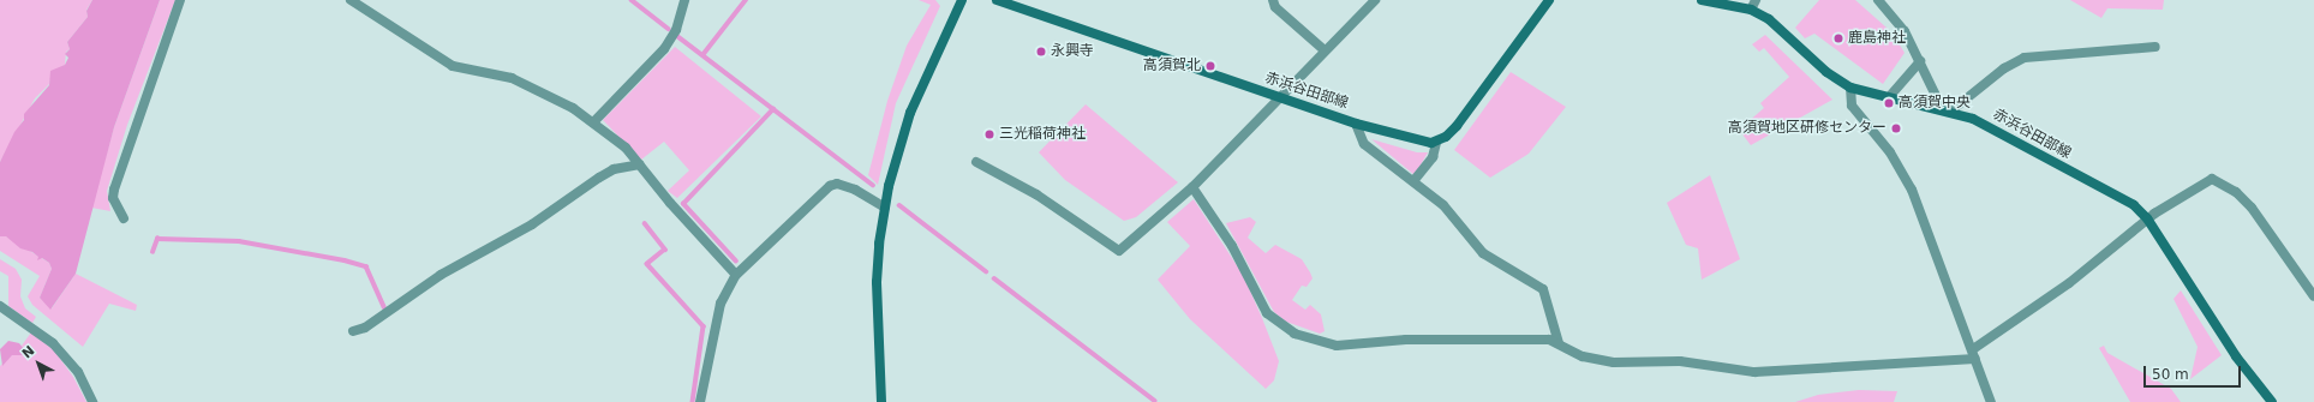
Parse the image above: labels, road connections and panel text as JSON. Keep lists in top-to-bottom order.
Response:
{
  "streets": {
    "main road": ["赤浜谷田部線"]
  },
  "places": [
    "鹿島神社",
    "永興寺",
    "高須賀北",
    "高須賀中央",
    "高須賀地区研修センター",
    "三光稲荷神社"
  ],
  "scale_bar": "50 m",
  "north": "top left"
}
